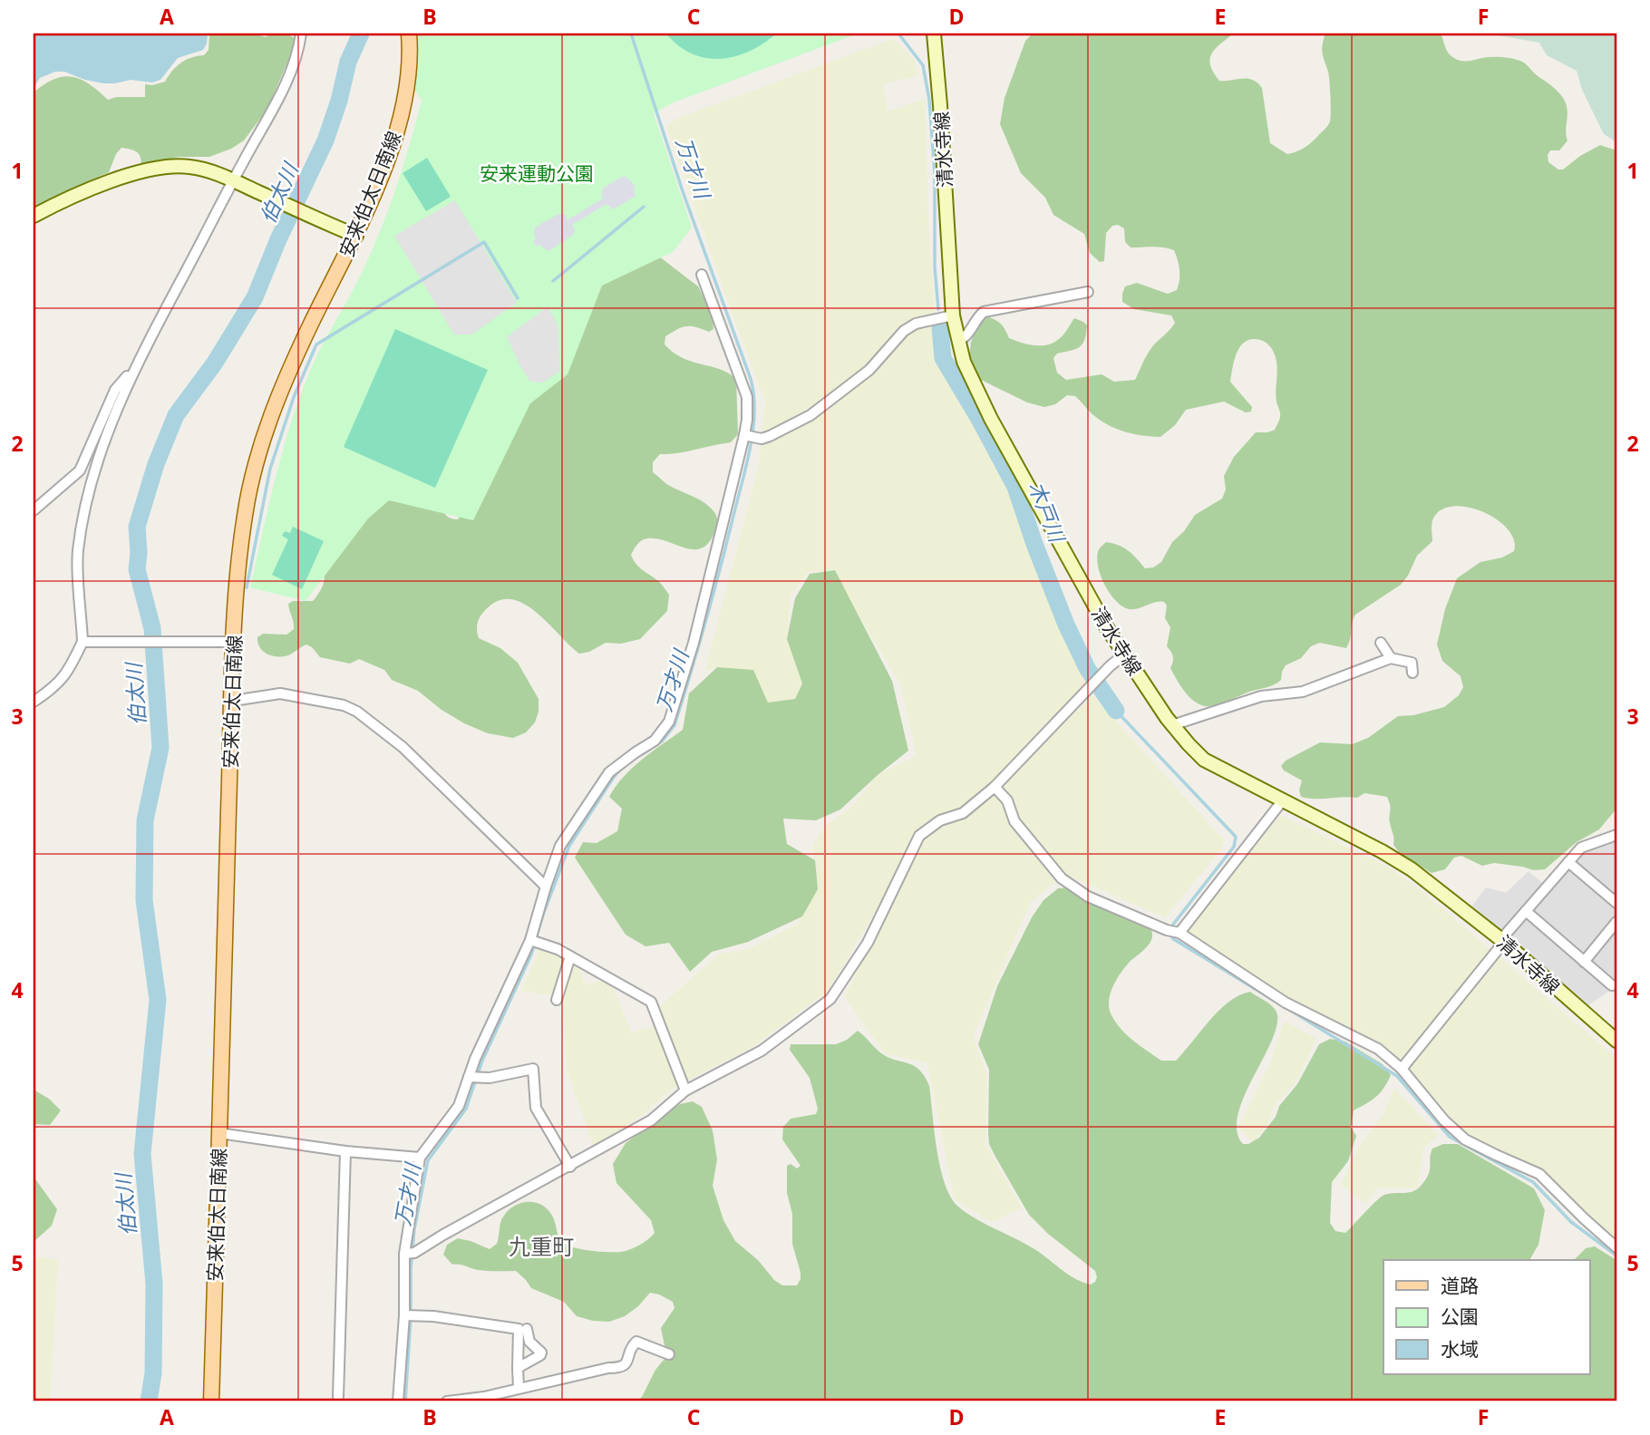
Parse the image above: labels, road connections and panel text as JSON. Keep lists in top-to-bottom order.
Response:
{
  "streets": {
    "main road": ["清水寺線", "安来伯太日南線"]
  },
  "districts": ["九重町"],
  "water": ["万才川", "伯太川", "木戸川"],
  "parks": ["安来運動公園"],
  "legend": ["道路", "公園", "水域"],
  "grid": {
    "columns": [
      "A",
      "B",
      "C",
      "D",
      "E",
      "F"
    ],
    "rows": [
      "1",
      "2",
      "3",
      "4",
      "5"
    ]
  }
}
